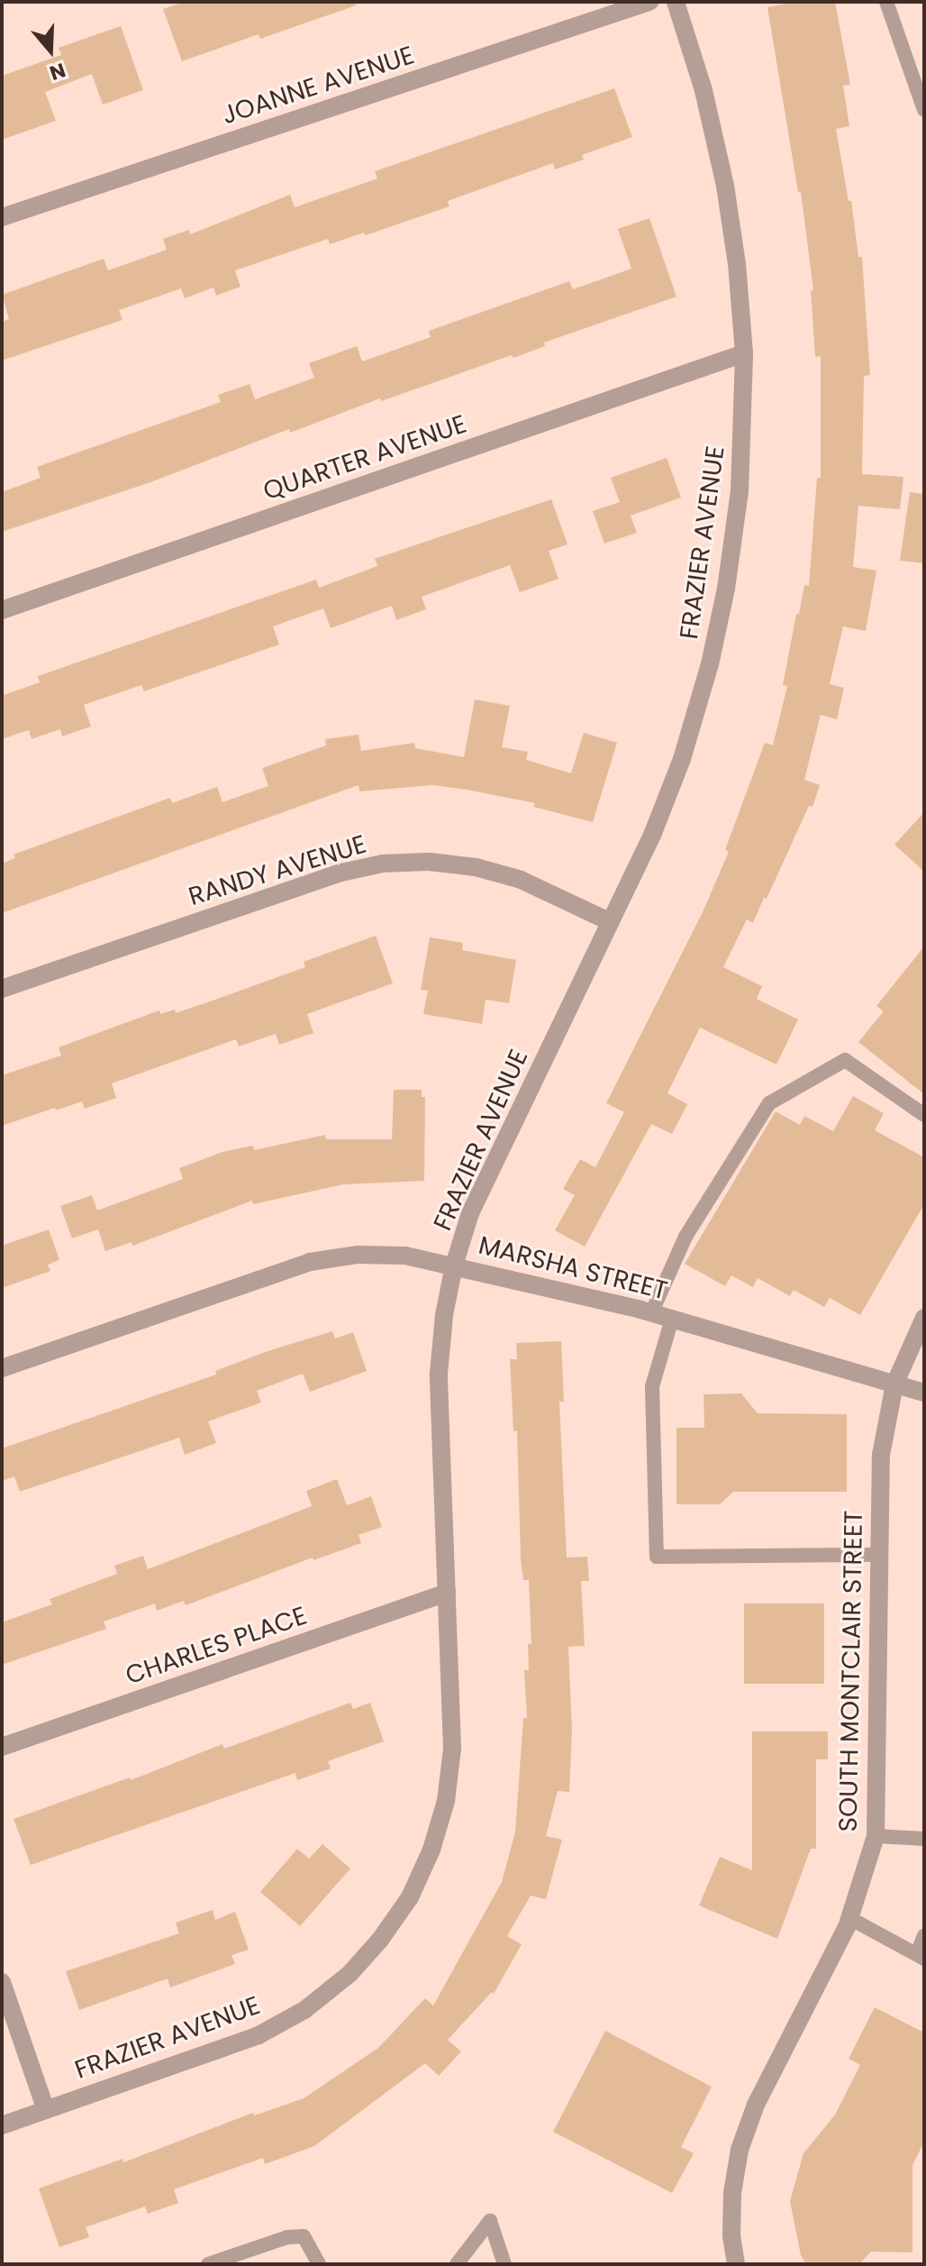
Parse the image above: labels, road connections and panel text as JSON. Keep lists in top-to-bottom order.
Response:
{
  "streets": {
    "street": [
      "JOANNE AVENUE",
      "QUARTER AVENUE",
      "FRAZIER AVENUE",
      "RANDY AVENUE",
      "MARSHA STREET",
      "CHARLES PLACE",
      "SOUTH MONTCLAIR STREET"
    ]
  },
  "crossings": [
    ["QUARTER AVENUE", "FRAZIER AVENUE"],
    ["FRAZIER AVENUE", "RANDY AVENUE"],
    ["FRAZIER AVENUE", "MARSHA STREET"],
    ["FRAZIER AVENUE", "CHARLES PLACE"],
    ["MARSHA STREET", "SOUTH MONTCLAIR STREET"]
  ],
  "north": "bottom"
}
